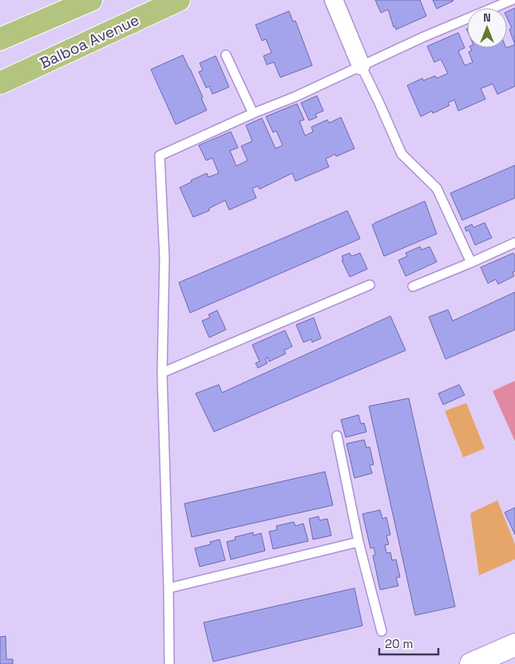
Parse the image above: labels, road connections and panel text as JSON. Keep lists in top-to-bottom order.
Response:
{
  "streets": {
    "main road": ["Balboa Avenue"]
  },
  "scale_bar": "20 m",
  "north": "top"
}
